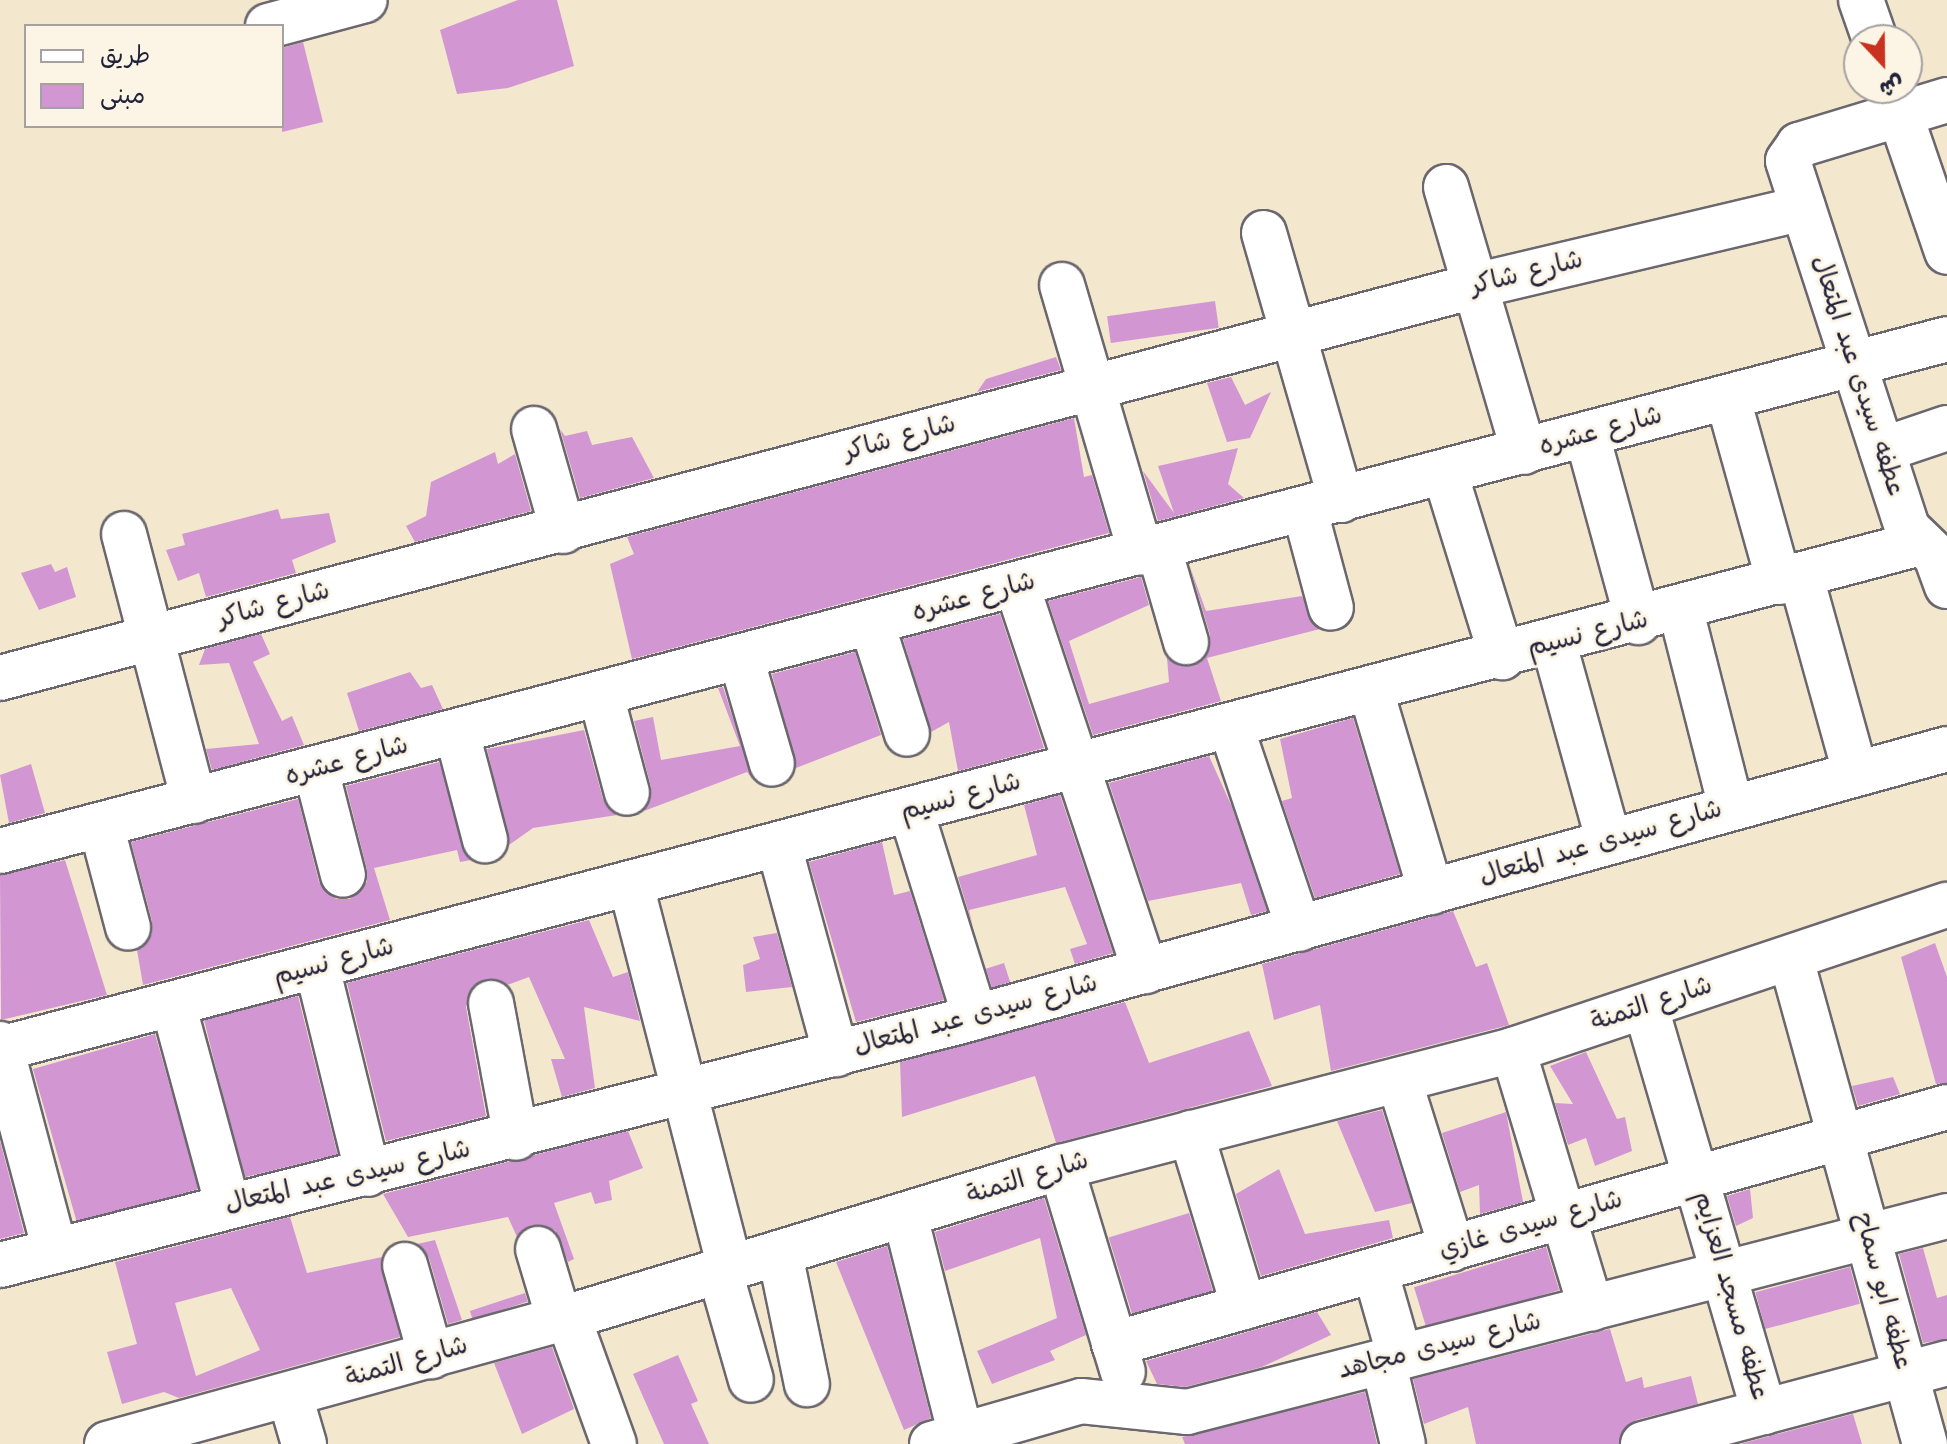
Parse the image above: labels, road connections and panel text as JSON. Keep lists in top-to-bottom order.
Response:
{
  "streets": {
    "street": [
      "شارع شاكر",
      "عطفه سيدى عبد المتعال",
      "شارع عشره",
      "شارع نسيم",
      "شارع سيدى عبد المتعال",
      "شارع التمنة",
      "شارع سيدى غازي",
      "عطفه ابو سماح",
      "عطفه مسجد العزايم",
      "شارع سيدى مجاهد"
    ]
  },
  "crossings": [
    ["شارع شاكر", "عطفه سيدى عبد المتعال"],
    ["عطفه سيدى عبد المتعال", "شارع عشره"],
    ["عطفه سيدى عبد المتعال", "شارع نسيم"],
    ["شارع التمنة", "عطفه ابو سماح"],
    ["شارع التمنة", "عطفه مسجد العزايم"],
    ["شارع سيدى غازي", "عطفه ابو سماح"],
    ["شارع سيدى غازي", "عطفه مسجد العزايم"],
    ["عطفه ابو سماح", "شارع سيدى مجاهد"],
    ["عطفه مسجد العزايم", "شارع سيدى مجاهد"]
  ],
  "legend": ["طريق", "مبنى"],
  "north": "bottom"
}
